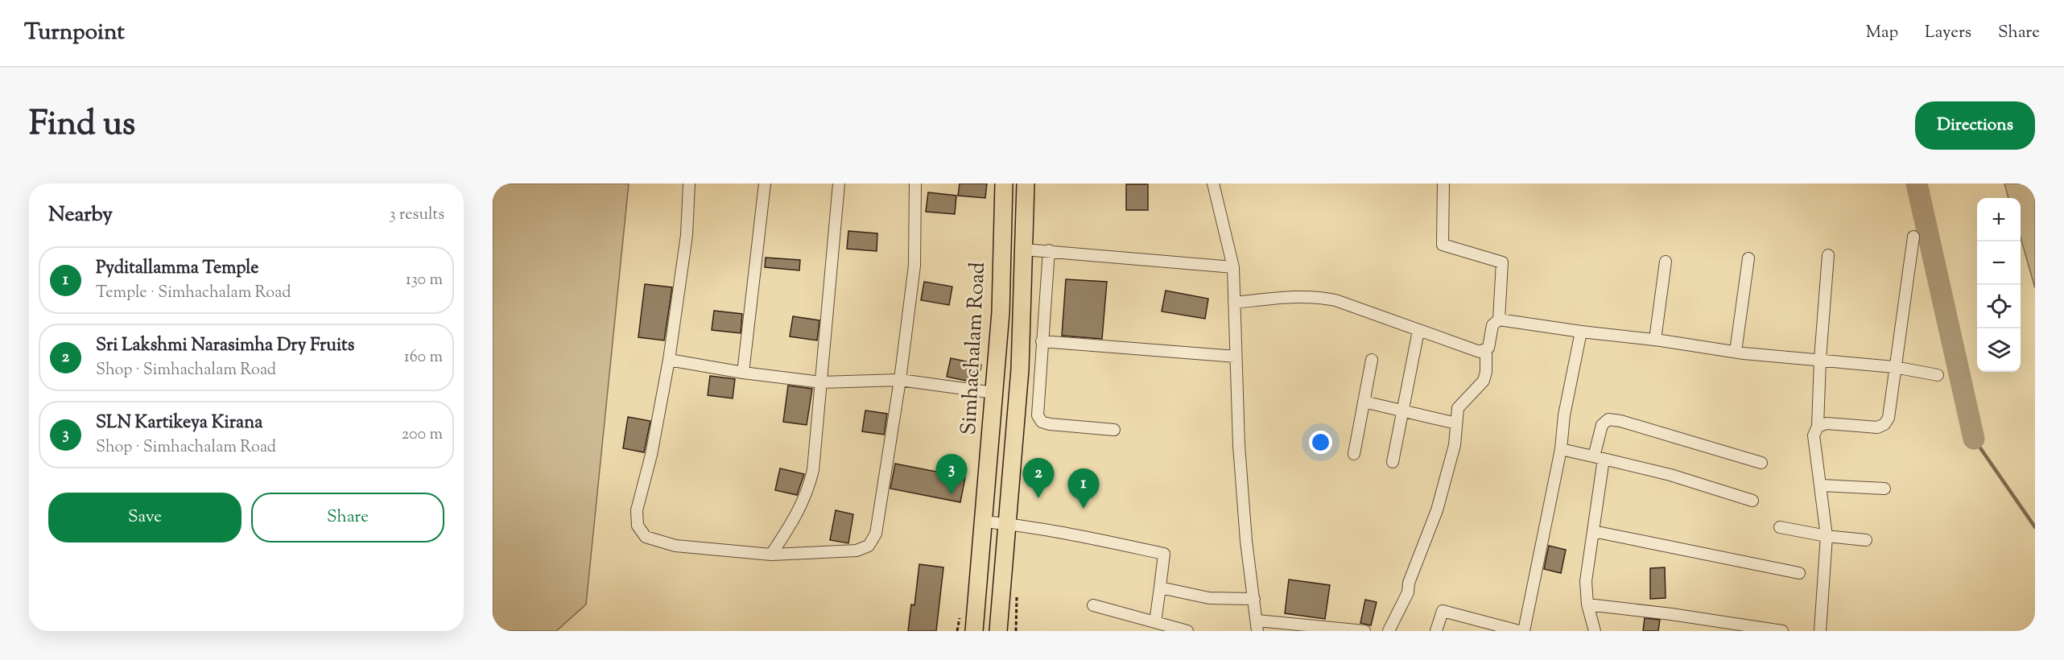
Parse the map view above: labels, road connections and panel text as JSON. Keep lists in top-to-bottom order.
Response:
{
  "streets": {
    "main road": ["Simhachalam Road"]
  },
  "page": {
    "header": "Turnpoint",
    "nav": ["Map", "Layers", "Share"],
    "title": "Find us",
    "buttons": [
      "Directions",
      ["Save", "Share"]
    ],
    "heading": ["Nearby", "3 results"],
    "map_buttons": ["+", "−"],
    "list": [
      {
        "mark": "1",
        "name": "Pyditallamma Temple",
        "note": "Temple · Simhachalam Road",
        "value": "130 m"
      },
      {
        "mark": "2",
        "name": "Sri Lakshmi Narasimha Dry Fruits",
        "note": "Shop · Simhachalam Road",
        "value": "160 m"
      },
      {
        "mark": "3",
        "name": "SLN Kartikeya Kirana",
        "note": "Shop · Simhachalam Road",
        "value": "200 m"
      }
    ],
    "pins": ["3", "2", "1"]
  }
}
